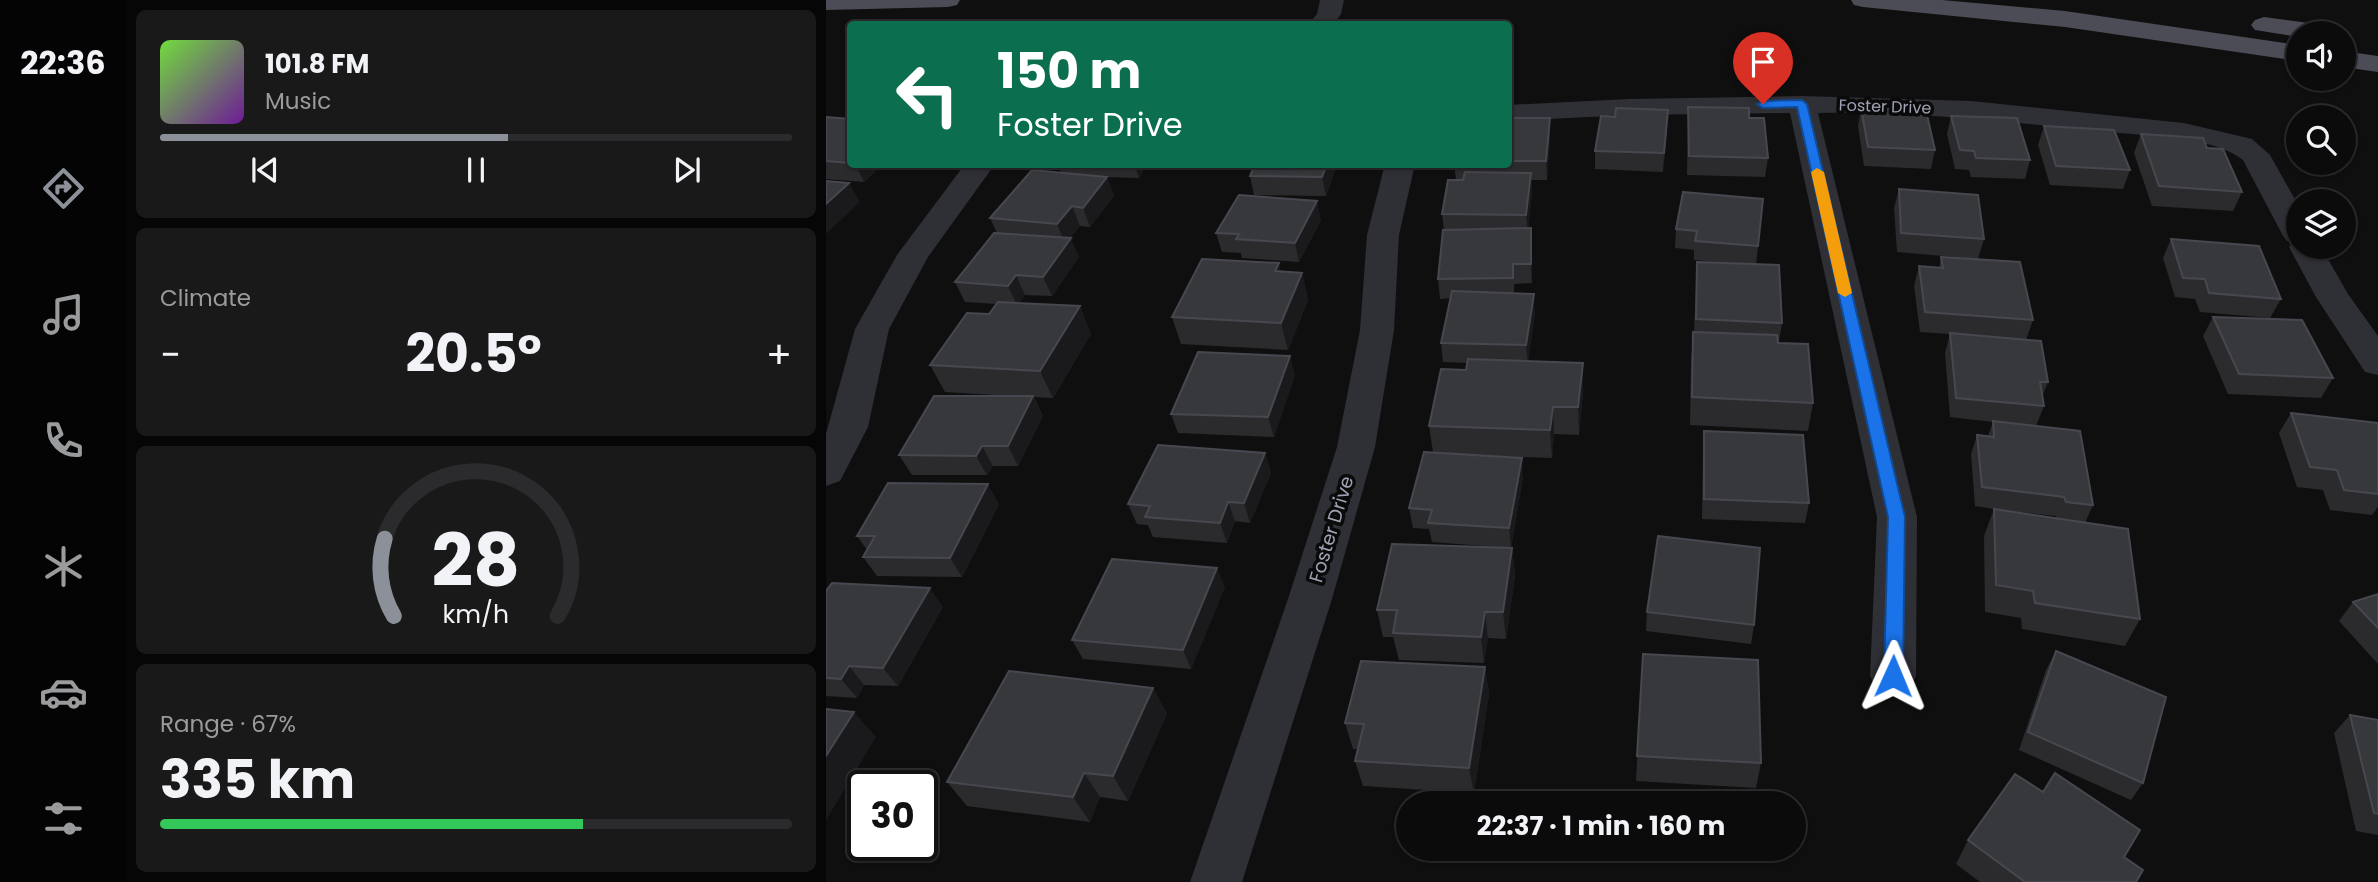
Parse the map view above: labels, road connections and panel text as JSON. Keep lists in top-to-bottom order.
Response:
{
  "streets": {
    "street": ["Foster Drive"]
  },
  "page": {
    "tabs": "22:36",
    "turn": ["150 m", "Foster Drive"],
    "song": ["101.8 FM", "Music"],
    "tile": [
      "Climate",
      ["Range · 67%", "335 km"]
    ],
    "heat": ["−", "20.5°", "+"],
    "limit": "30",
    "trip": "22:37 · 1 min · 160 m",
    "gauge": ["28", "km/h"]
  }
}
